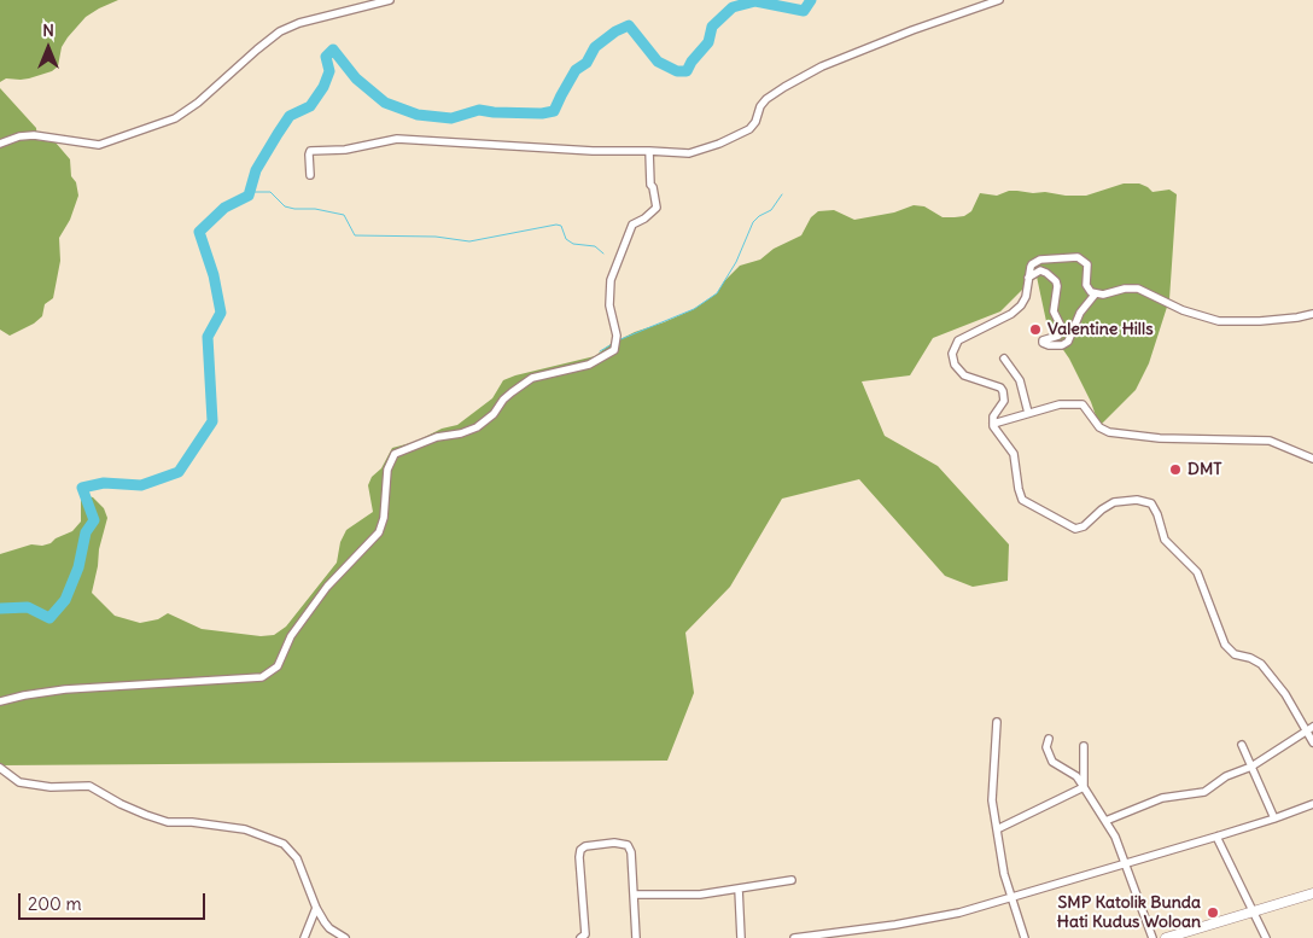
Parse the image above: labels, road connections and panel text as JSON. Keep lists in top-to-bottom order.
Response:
{
  "places": ["Valentine Hills", "DMT", "SMP Katolik Bunda Hati Kudus Woloan"],
  "scale_bar": "200 m",
  "north": "top"
}
